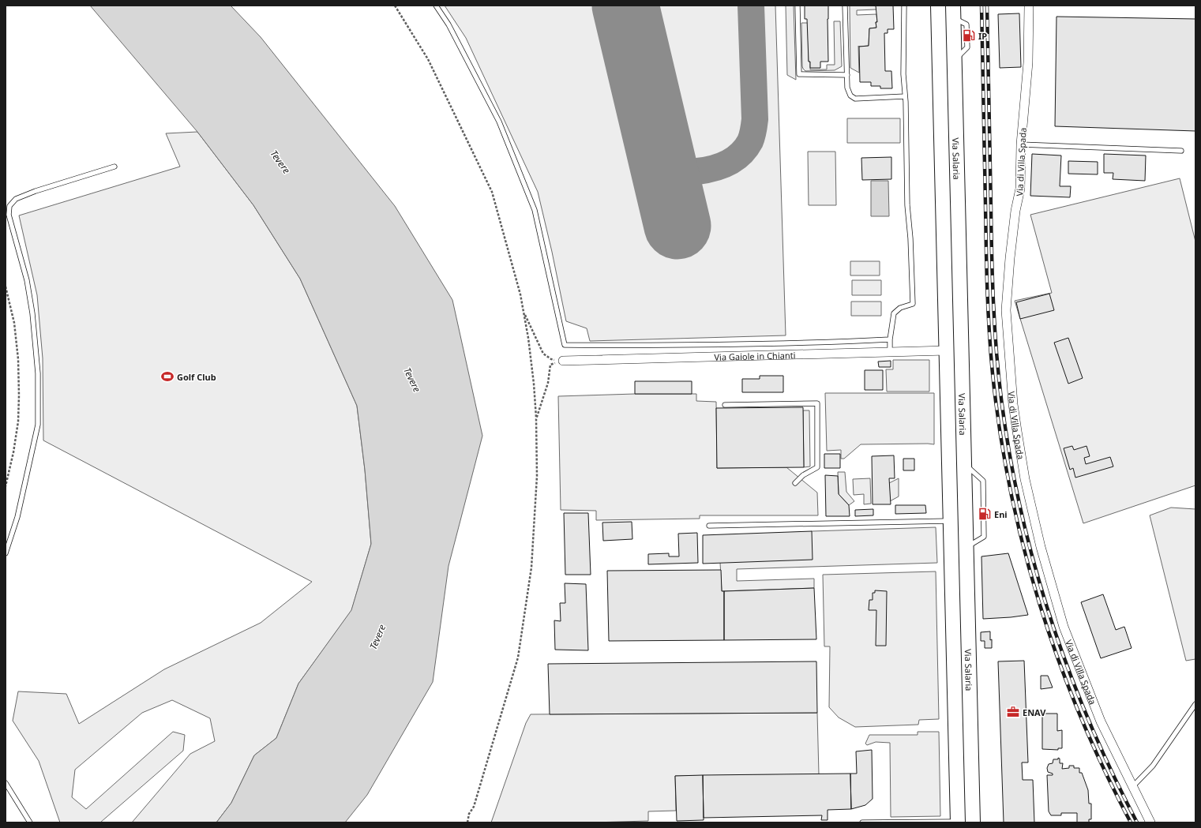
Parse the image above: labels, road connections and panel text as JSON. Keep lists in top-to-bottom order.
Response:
{
  "streets": {
    "main road": ["Via Salaria"],
    "street": ["Via di Villa Spada", "Via Gaiole in Chianti"]
  },
  "crossings": [
    ["Via Salaria", "Via Gaiole in Chianti"]
  ],
  "water": ["Tevere"],
  "places": {
    "fuel station": ["IP", "Eni"],
    "sports": ["Golf Club"],
    "office": ["ENAV"]
  }
}
